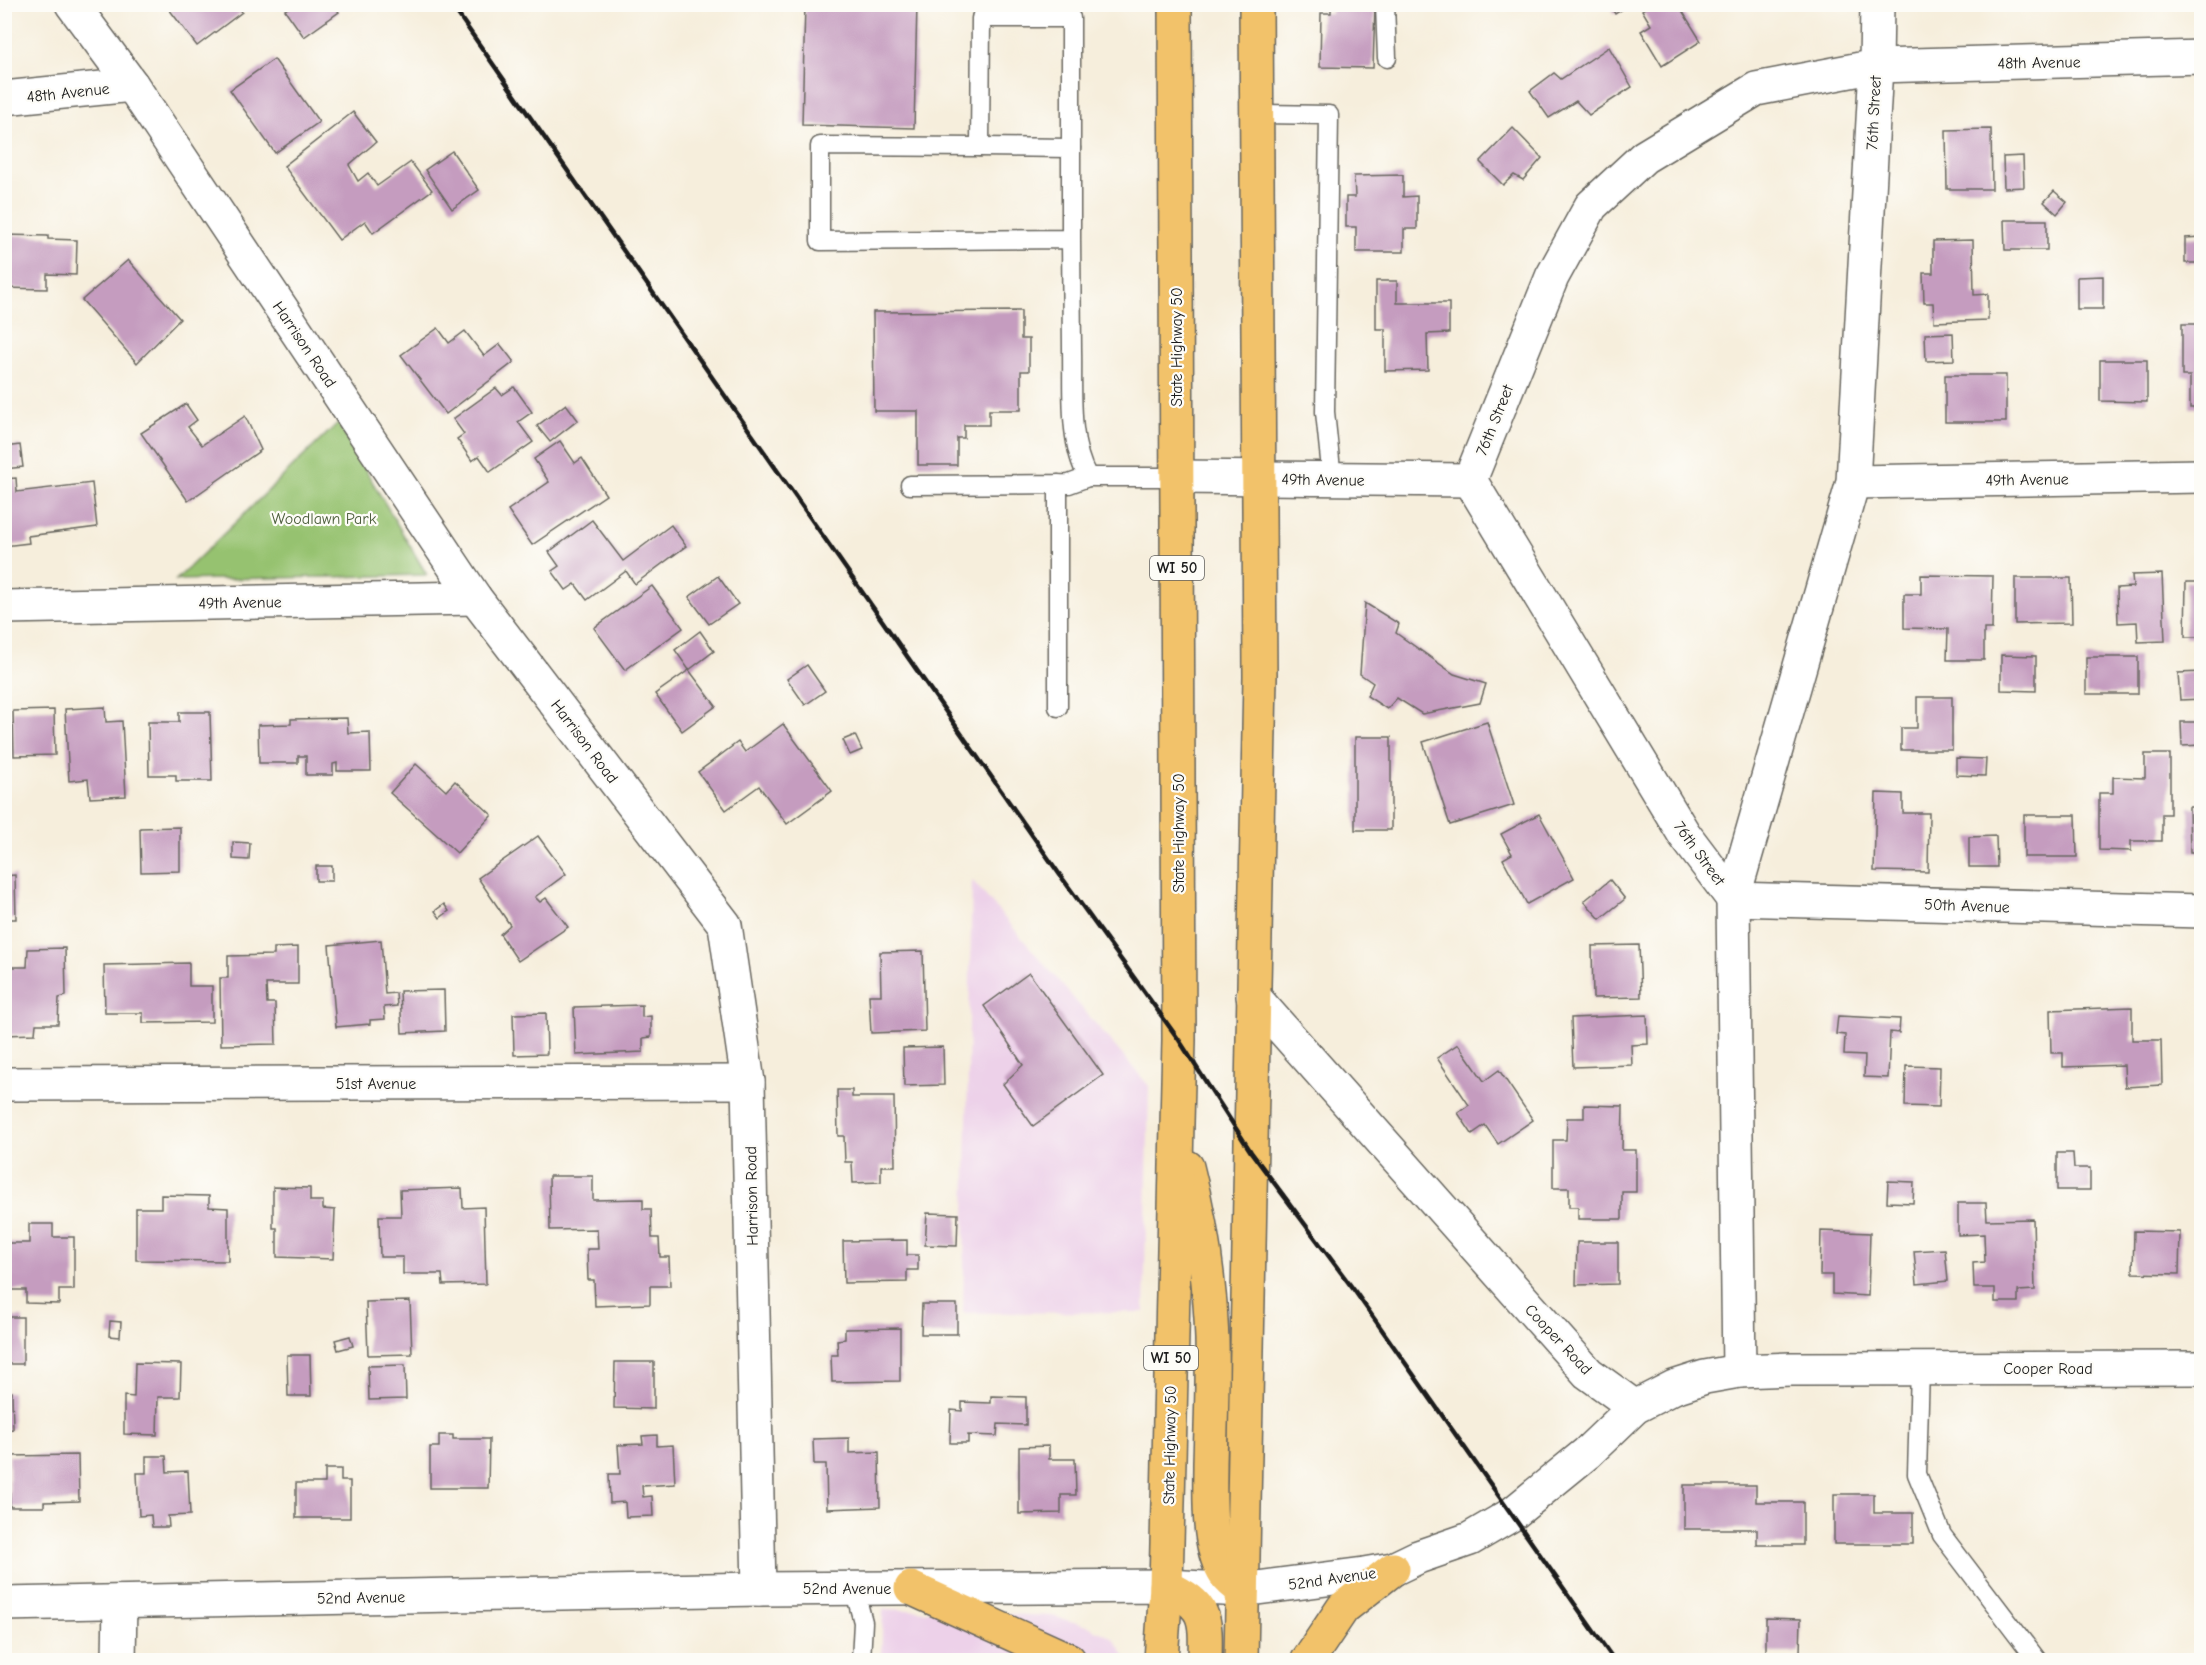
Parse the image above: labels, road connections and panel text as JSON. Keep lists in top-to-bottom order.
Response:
{
  "streets": {
    "main road": ["State Highway 50", "WI 50"],
    "street": [
      "48th Avenue",
      "76th Street",
      "Harrison Road",
      "49th Avenue",
      "50th Avenue",
      "51st Avenue",
      "Cooper Road",
      "52nd Avenue"
    ]
  },
  "crossings": [
    ["48th Avenue", "76th Street"],
    ["48th Avenue", "Harrison Road"],
    ["76th Street", "49th Avenue"],
    ["76th Street", "50th Avenue"],
    ["76th Street", "Cooper Road"],
    ["Harrison Road", "49th Avenue"],
    ["Harrison Road", "51st Avenue"],
    ["Harrison Road", "52nd Avenue"],
    ["State Highway 50", "49th Avenue"],
    ["State Highway 50", "52nd Avenue"],
    ["Cooper Road", "52nd Avenue"]
  ],
  "parks": ["Woodlawn Park"]
}
